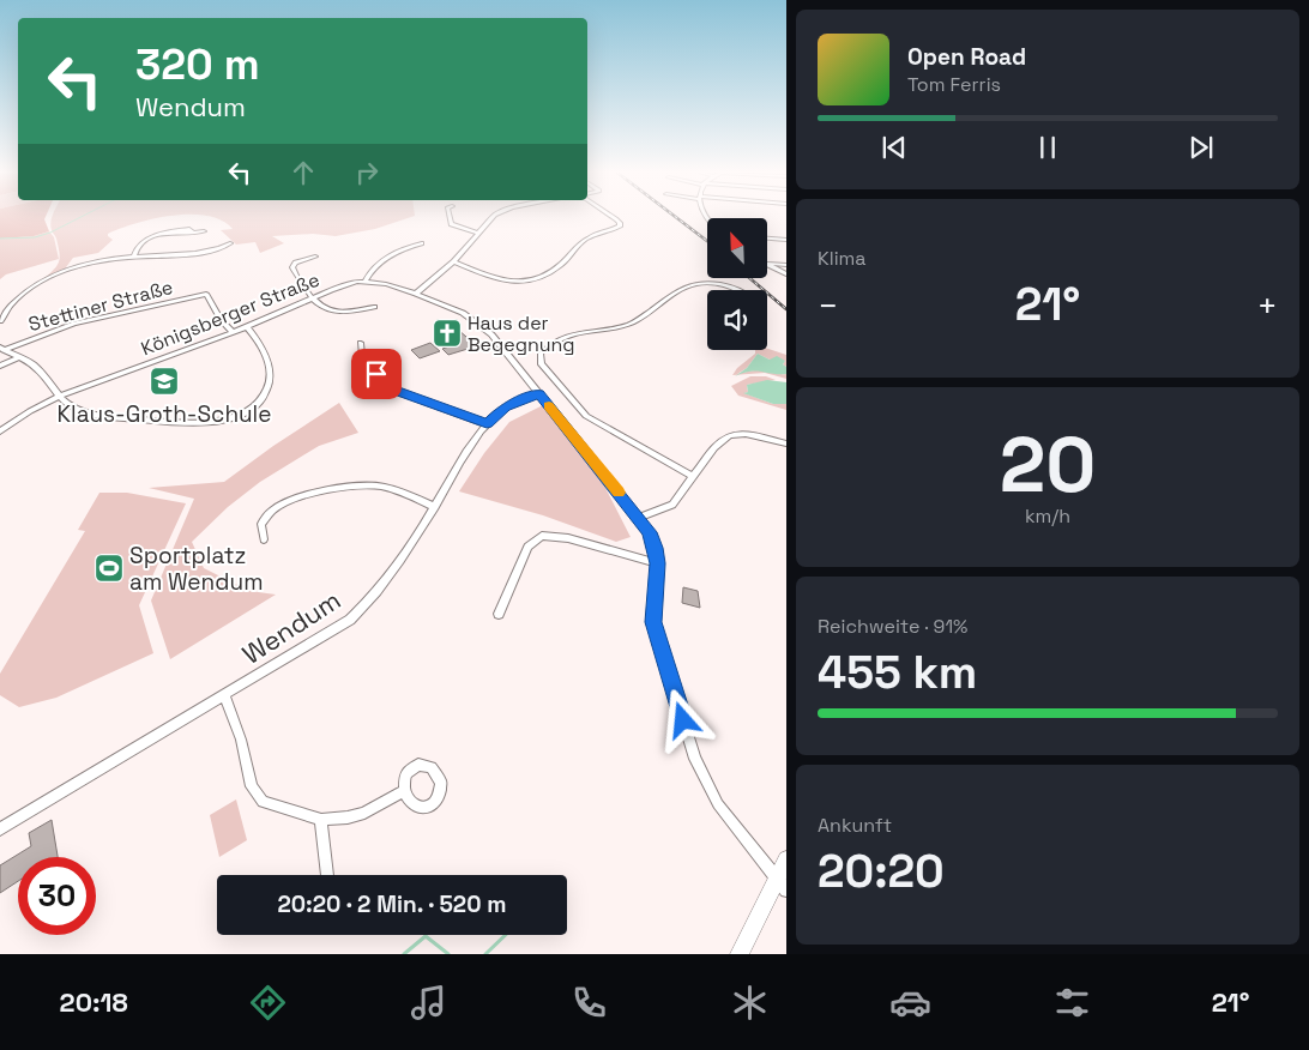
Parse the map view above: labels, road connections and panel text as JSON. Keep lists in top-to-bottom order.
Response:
{
  "streets": {
    "street": ["Stettiner Straße", "Königsberger Straße", "Wendum"]
  },
  "crossings": [
    ["Stettiner Straße", "Königsberger Straße"],
    ["Königsberger Straße", "Wendum"]
  ],
  "places": {
    "church": ["Haus der Begegnung"],
    "school or university": ["Klaus-Groth-Schule"],
    "sports": ["Sportplatz am Wendum"]
  },
  "north": "top left",
  "page": {
    "turn": ["320 m", "Wendum"],
    "song": ["Open Road", "Tom Ferris"],
    "tile": [
      "Klima",
      ["20", "km/h"],
      ["Reichweite · 91%", "455 km"],
      ["Ankunft", "20:20"]
    ],
    "heat": ["−", "21°", "+"],
    "limit": "30",
    "trip": "20:20 · 2 Min. · 520 m",
    "tabs": ["20:18", "21°"]
  }
}
